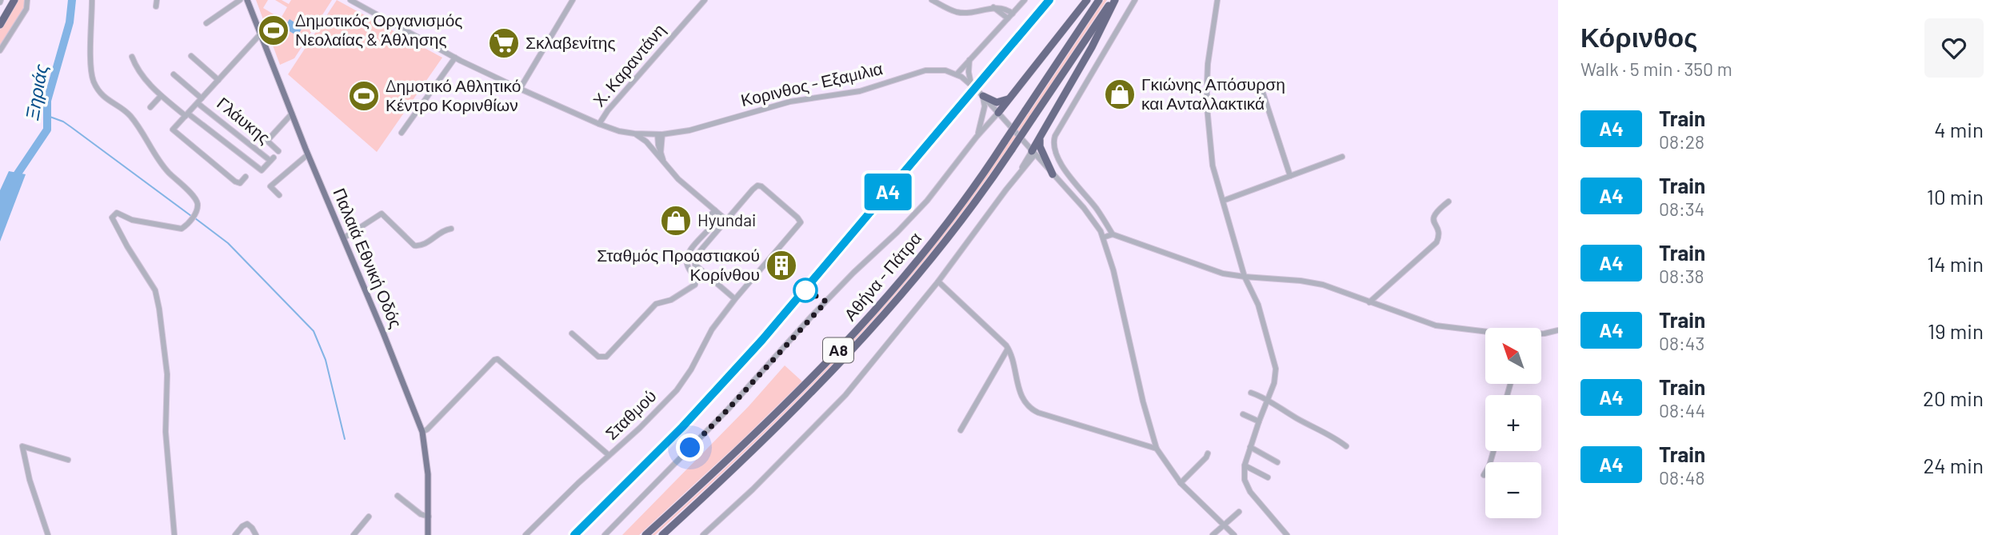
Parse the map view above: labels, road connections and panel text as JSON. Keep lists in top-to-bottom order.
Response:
{
  "streets": {
    "highway": ["Αθήνα - Πάτρα", "Α8"],
    "main road": ["Παλαιά Εθνική Οδός"],
    "street": [
      "Χ. Καραντάνη",
      "Κορινθος - Εξαμιλια",
      "Γλάυκης",
      "Σταθμού"
    ]
  },
  "crossings": [
    ["Χ. Καραντάνη", "Κορινθος - Εξαμιλια"]
  ],
  "water": ["Ξηριάς"],
  "places": {
    "sports": ["Δημοτικός Οργανισμός Νεολαίας & Άθλησης", "Δημοτικό Αθλητικό Κέντρο Κορινθίων"],
    "supermarket": ["Σκλαβενίτης"],
    "shop": ["Γκιώνης Απόσυρση και Ανταλλακτικά", "Hyundai"],
    "building": ["Σταθμός Προαστιακού Κορίνθου"]
  },
  "north": "top left",
  "page": {
    "on_map": "A4",
    "heading": ["Κόρινθος", "Walk · 5 min · 350 m"],
    "list": [
      {
        "mark": "A4",
        "name": "Train",
        "note": "08:28",
        "value": "4 min"
      },
      {
        "mark": "A4",
        "name": "Train",
        "note": "08:34",
        "value": "10 min"
      },
      {
        "mark": "A4",
        "name": "Train",
        "note": "08:38",
        "value": "14 min"
      },
      {
        "mark": "A4",
        "name": "Train",
        "note": "08:43",
        "value": "19 min"
      },
      {
        "mark": "A4",
        "name": "Train",
        "note": "08:44",
        "value": "20 min"
      },
      {
        "mark": "A4",
        "name": "Train",
        "note": "08:48",
        "value": "24 min"
      }
    ],
    "map_buttons": ["+", "−"]
  }
}
